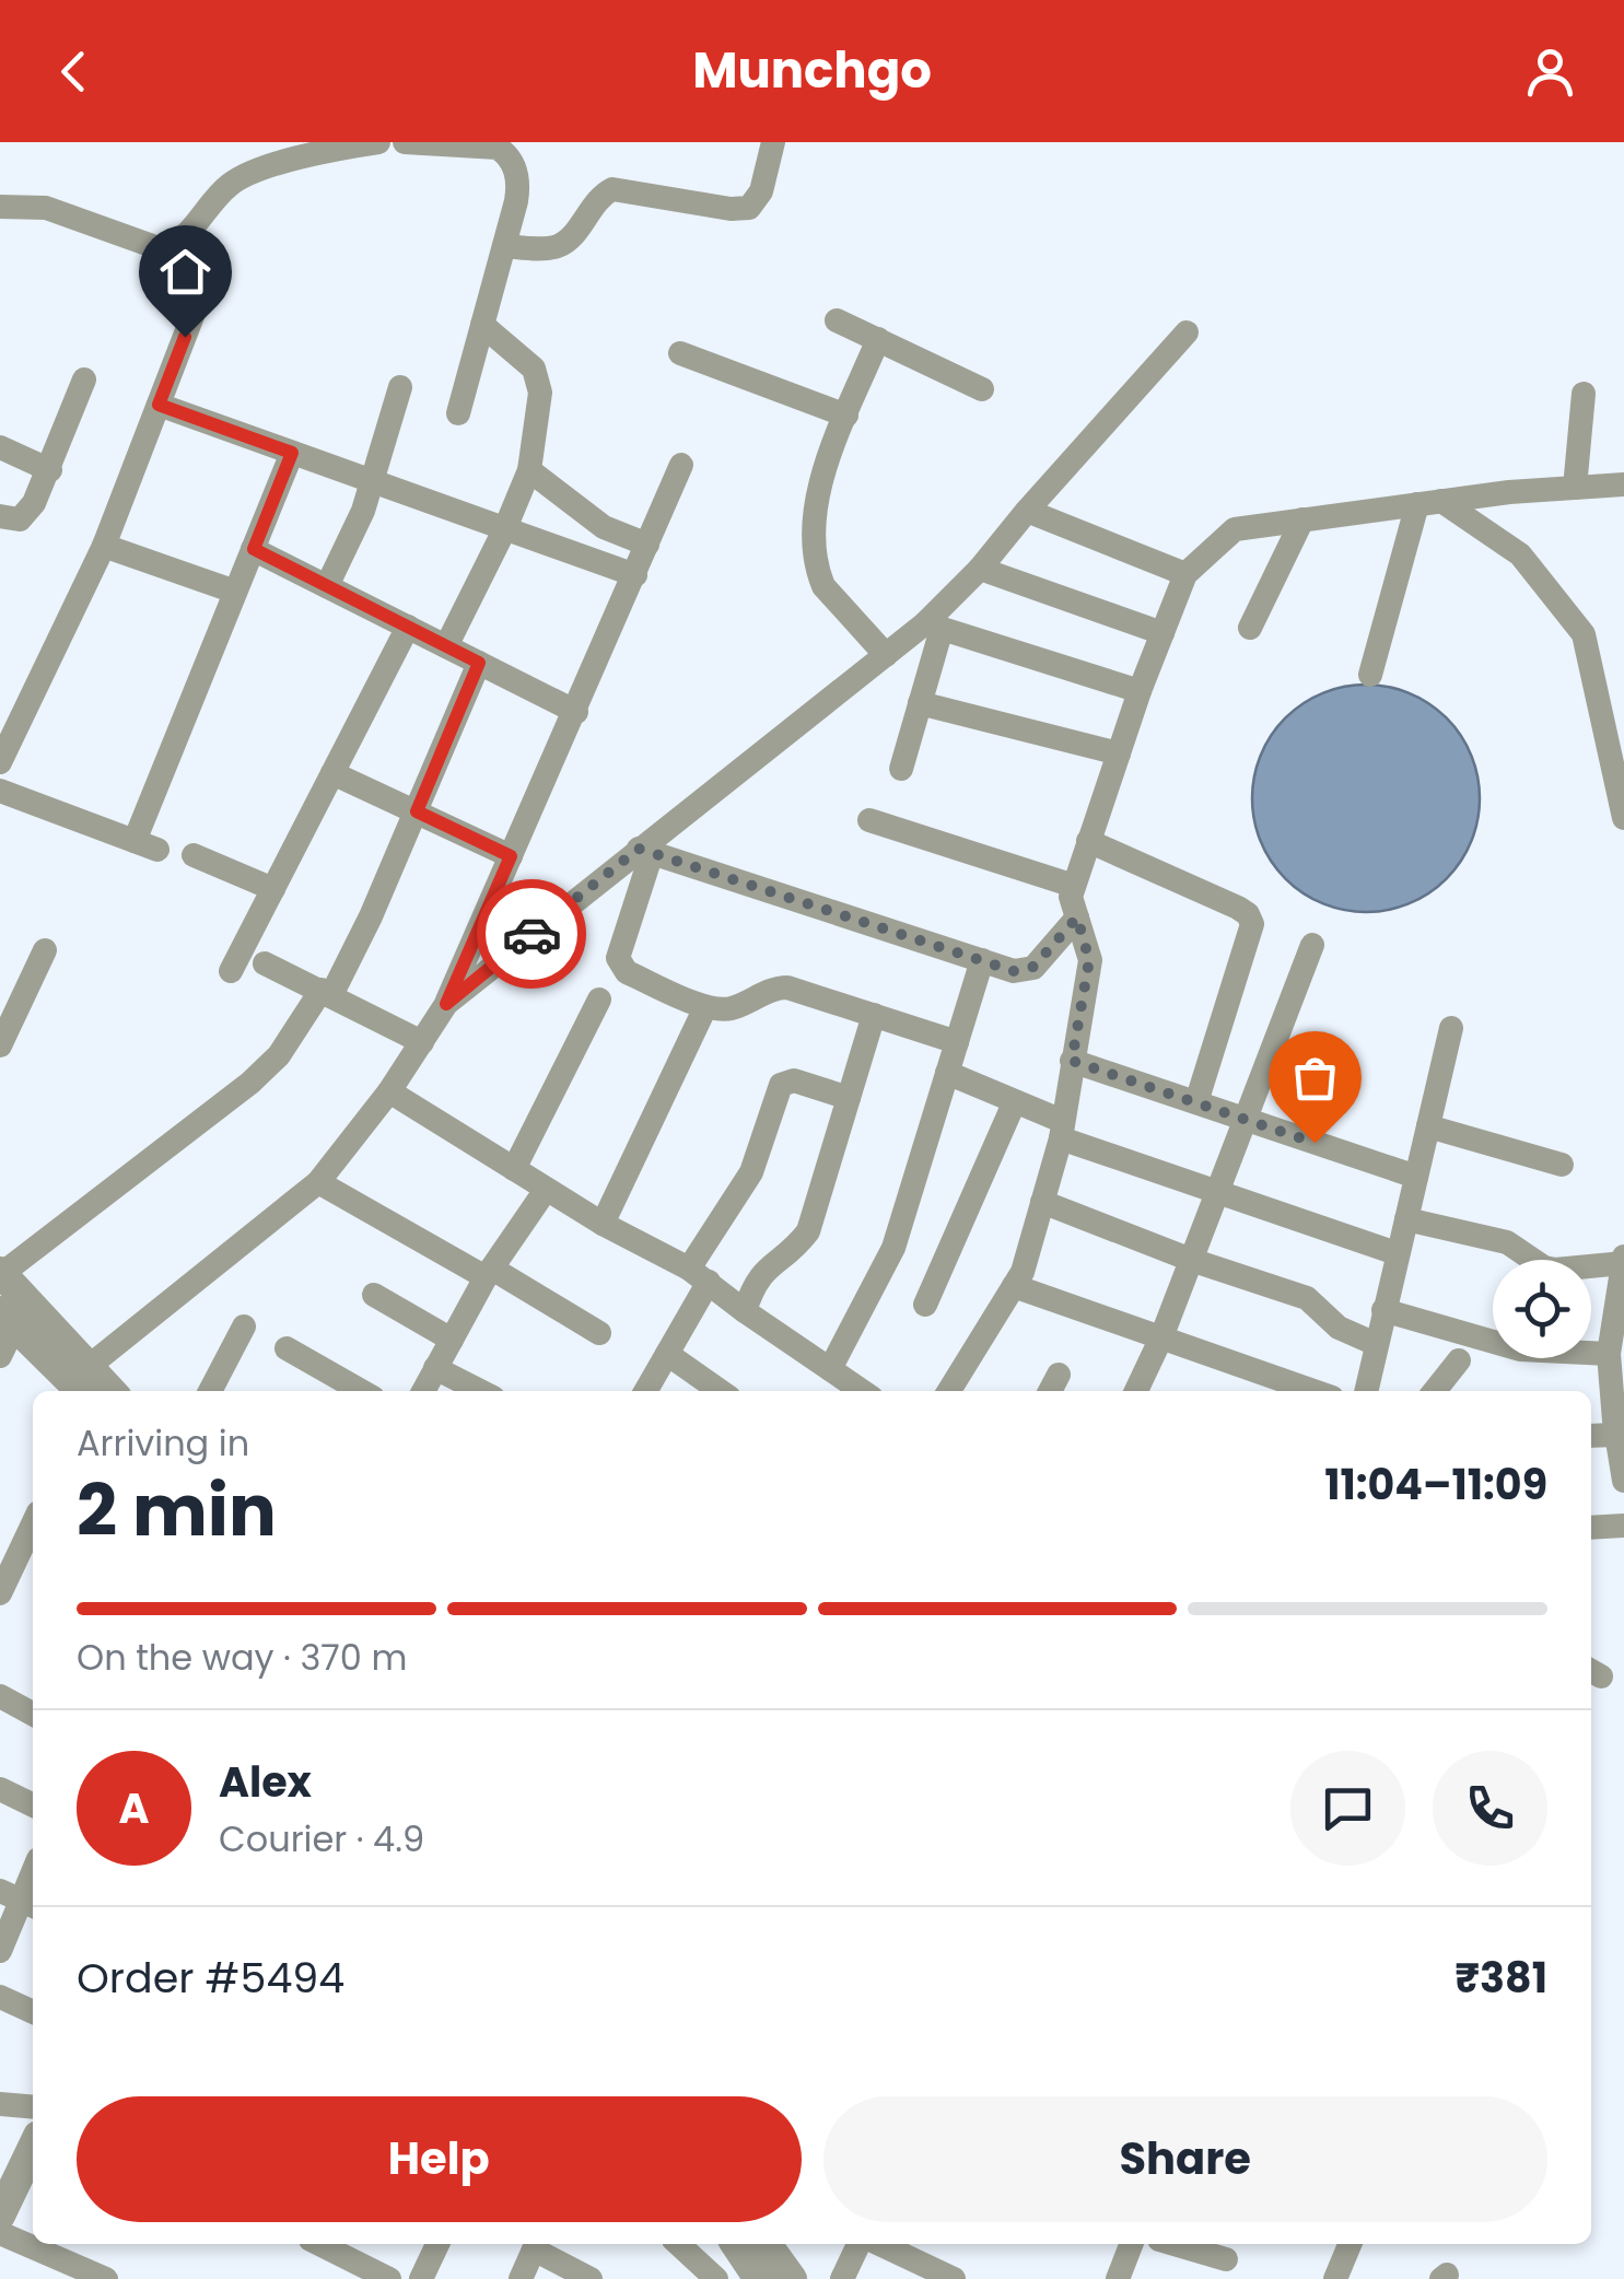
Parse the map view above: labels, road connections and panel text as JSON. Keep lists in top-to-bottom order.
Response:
{
  "page": {
    "header": "Munchgo",
    "heading": ["2 min", "Arriving in", "11:04–11:09"],
    "panel": [
      "Alex",
      "Courier · 4.9",
      "Order #5494",
      "₹381"
    ],
    "bar": "On the way · 370 m",
    "round": "A",
    "buttons": ["Help", "Share"]
  }
}
